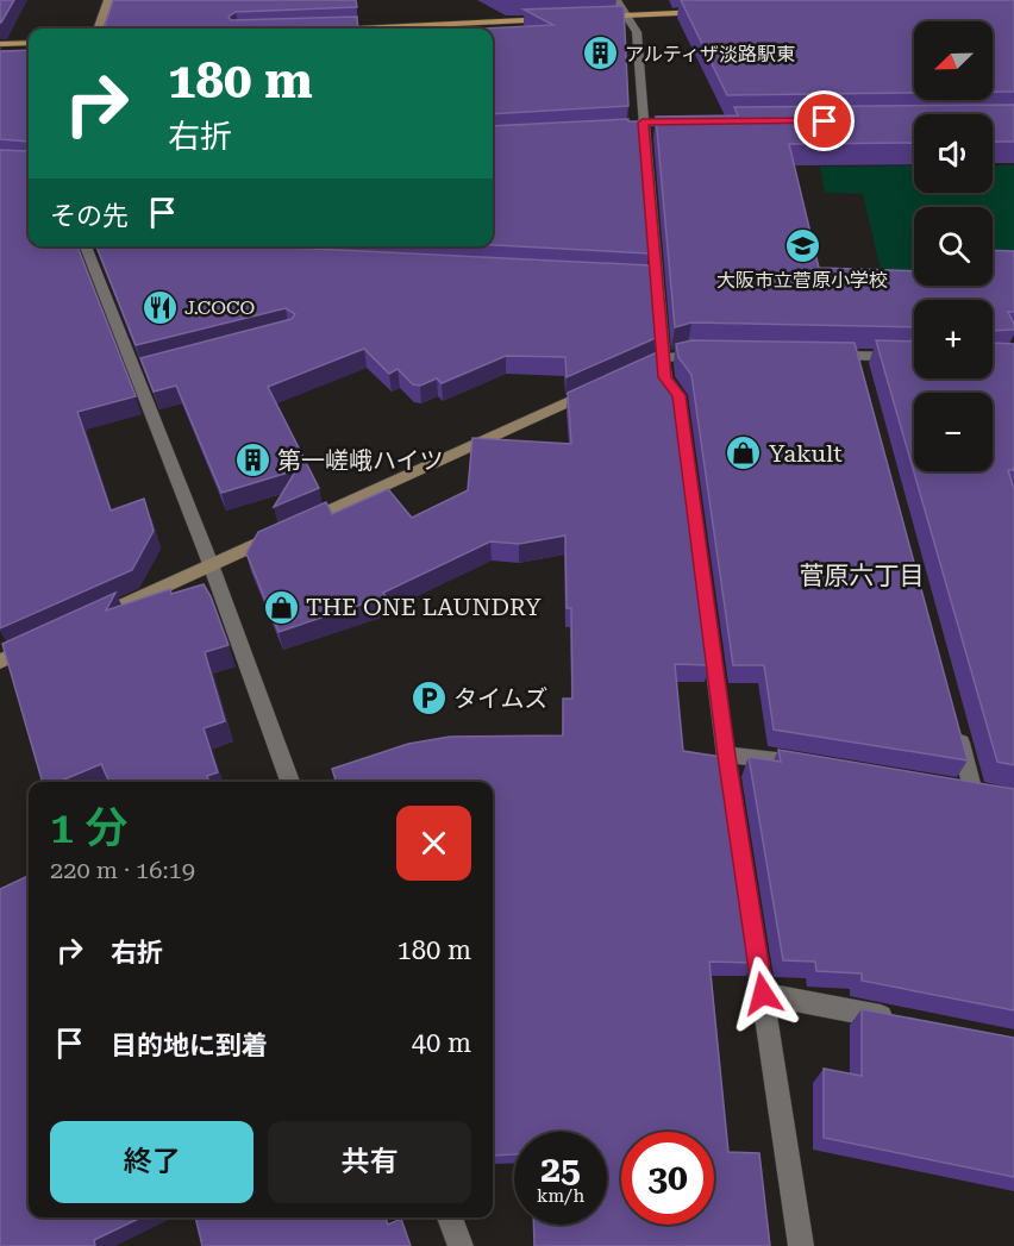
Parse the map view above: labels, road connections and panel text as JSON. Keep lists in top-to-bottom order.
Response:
{
  "districts": ["菅原六丁目"],
  "places": {
    "building": ["アルティザ淡路駅東", "第一嵯峨ハイツ"],
    "school or university": ["大阪市立菅原小学校"],
    "restaurant": ["J.COCO"],
    "shop": ["Yakult", "THE ONE LAUNDRY"],
    "parking": ["タイムズ"]
  },
  "north": "bottom left",
  "page": {
    "map_buttons": ["+", "−"],
    "turn": ["180 m", "右折"],
    "then": "その先",
    "heading": ["1 分", "220 m · 16:19"],
    "list": [
      {
        "name": "右折",
        "value": "180 m"
      },
      {
        "name": "目的地に到着",
        "value": "40 m"
      }
    ],
    "buttons": ["終了", "共有"],
    "speed": "25 km/h",
    "limit": "30"
  }
}
